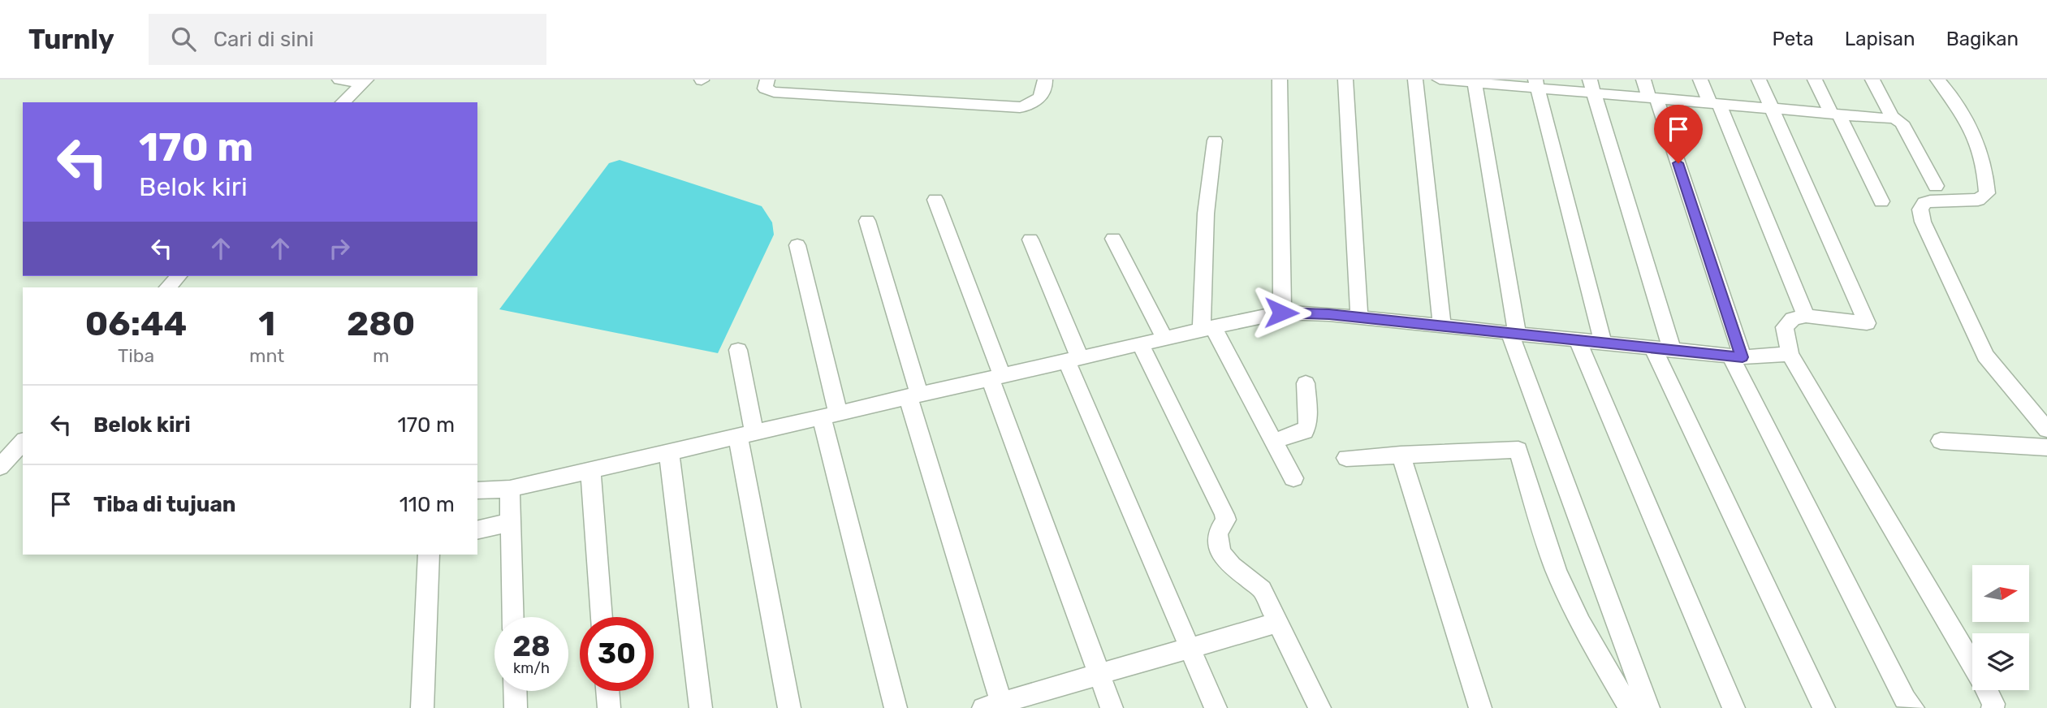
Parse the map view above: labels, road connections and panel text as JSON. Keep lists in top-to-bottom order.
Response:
{
  "north": "right",
  "page": {
    "header": "Turnly",
    "search": "Cari di sini",
    "nav": ["Peta", "Lapisan", "Bagikan"],
    "turn": ["170 m", "Belok kiri"],
    "eta": [
      "06:44",
      "Tiba",
      "1",
      "mnt",
      "280",
      "m"
    ],
    "list": [
      {
        "name": "Belok kiri",
        "value": "170 m"
      },
      {
        "name": "Tiba di tujuan",
        "value": "110 m"
      }
    ],
    "speed": "28 km/h",
    "limit": "30"
  }
}
